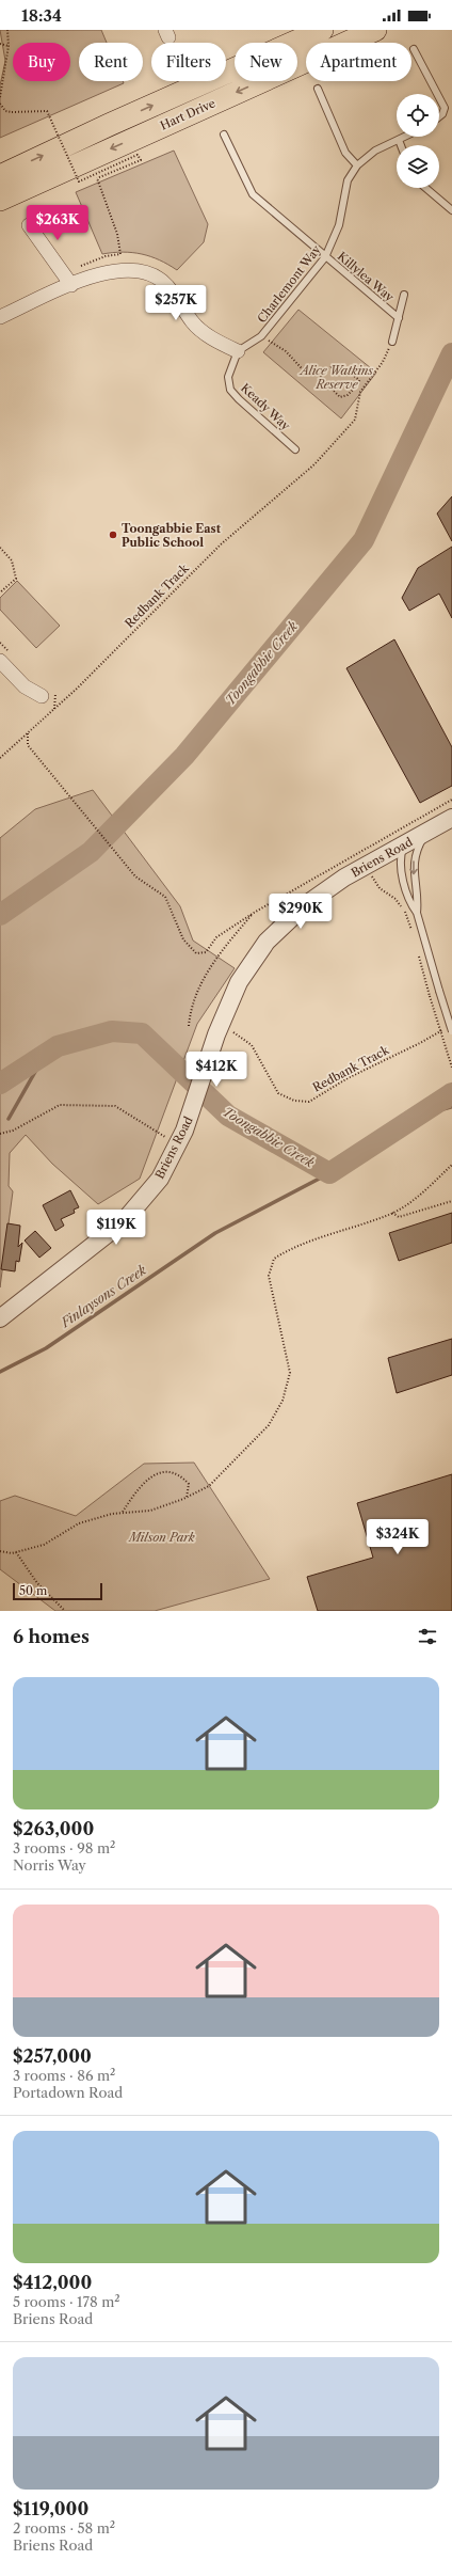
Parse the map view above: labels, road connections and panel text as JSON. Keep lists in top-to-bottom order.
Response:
{
  "streets": {
    "highway": ["Hart Drive"],
    "street": ["Briens Road"],
    "lane": ["Killylea Way", "Charlemont Way", "Keady Way"],
    "path": ["Redbank Track"]
  },
  "crossings": [
    ["Killylea Way", "Charlemont Way"],
    ["Killylea Way", "Redbank Track"],
    ["Charlemont Way", "Keady Way"]
  ],
  "water": ["Toongabbie Creek", "Finlaysons Creek"],
  "parks": ["Alice Watkins Reserve", "Milson Park"],
  "places": ["Toongabbie East Public School"],
  "scale_bar": "50 m",
  "page": {
    "status": "18:34",
    "chip": [
      "Buy",
      "Rent",
      "Filters",
      "New",
      "Apartment"
    ],
    "price": [
      "$263K",
      "$257K",
      "$290K",
      "$412K",
      "$119K",
      "$324K"
    ],
    "scale": "50 m",
    "heading": "6 homes",
    "list": [
      {
        "name": "$263,000",
        "note": "3 rooms · 98 m² · Norris Way"
      },
      {
        "name": "$257,000",
        "note": "3 rooms · 86 m² · Portadown Road"
      },
      {
        "name": "$412,000",
        "note": "5 rooms · 178 m² · Briens Road"
      },
      {
        "name": "$119,000",
        "note": "2 rooms · 58 m² · Briens Road"
      }
    ]
  }
}
